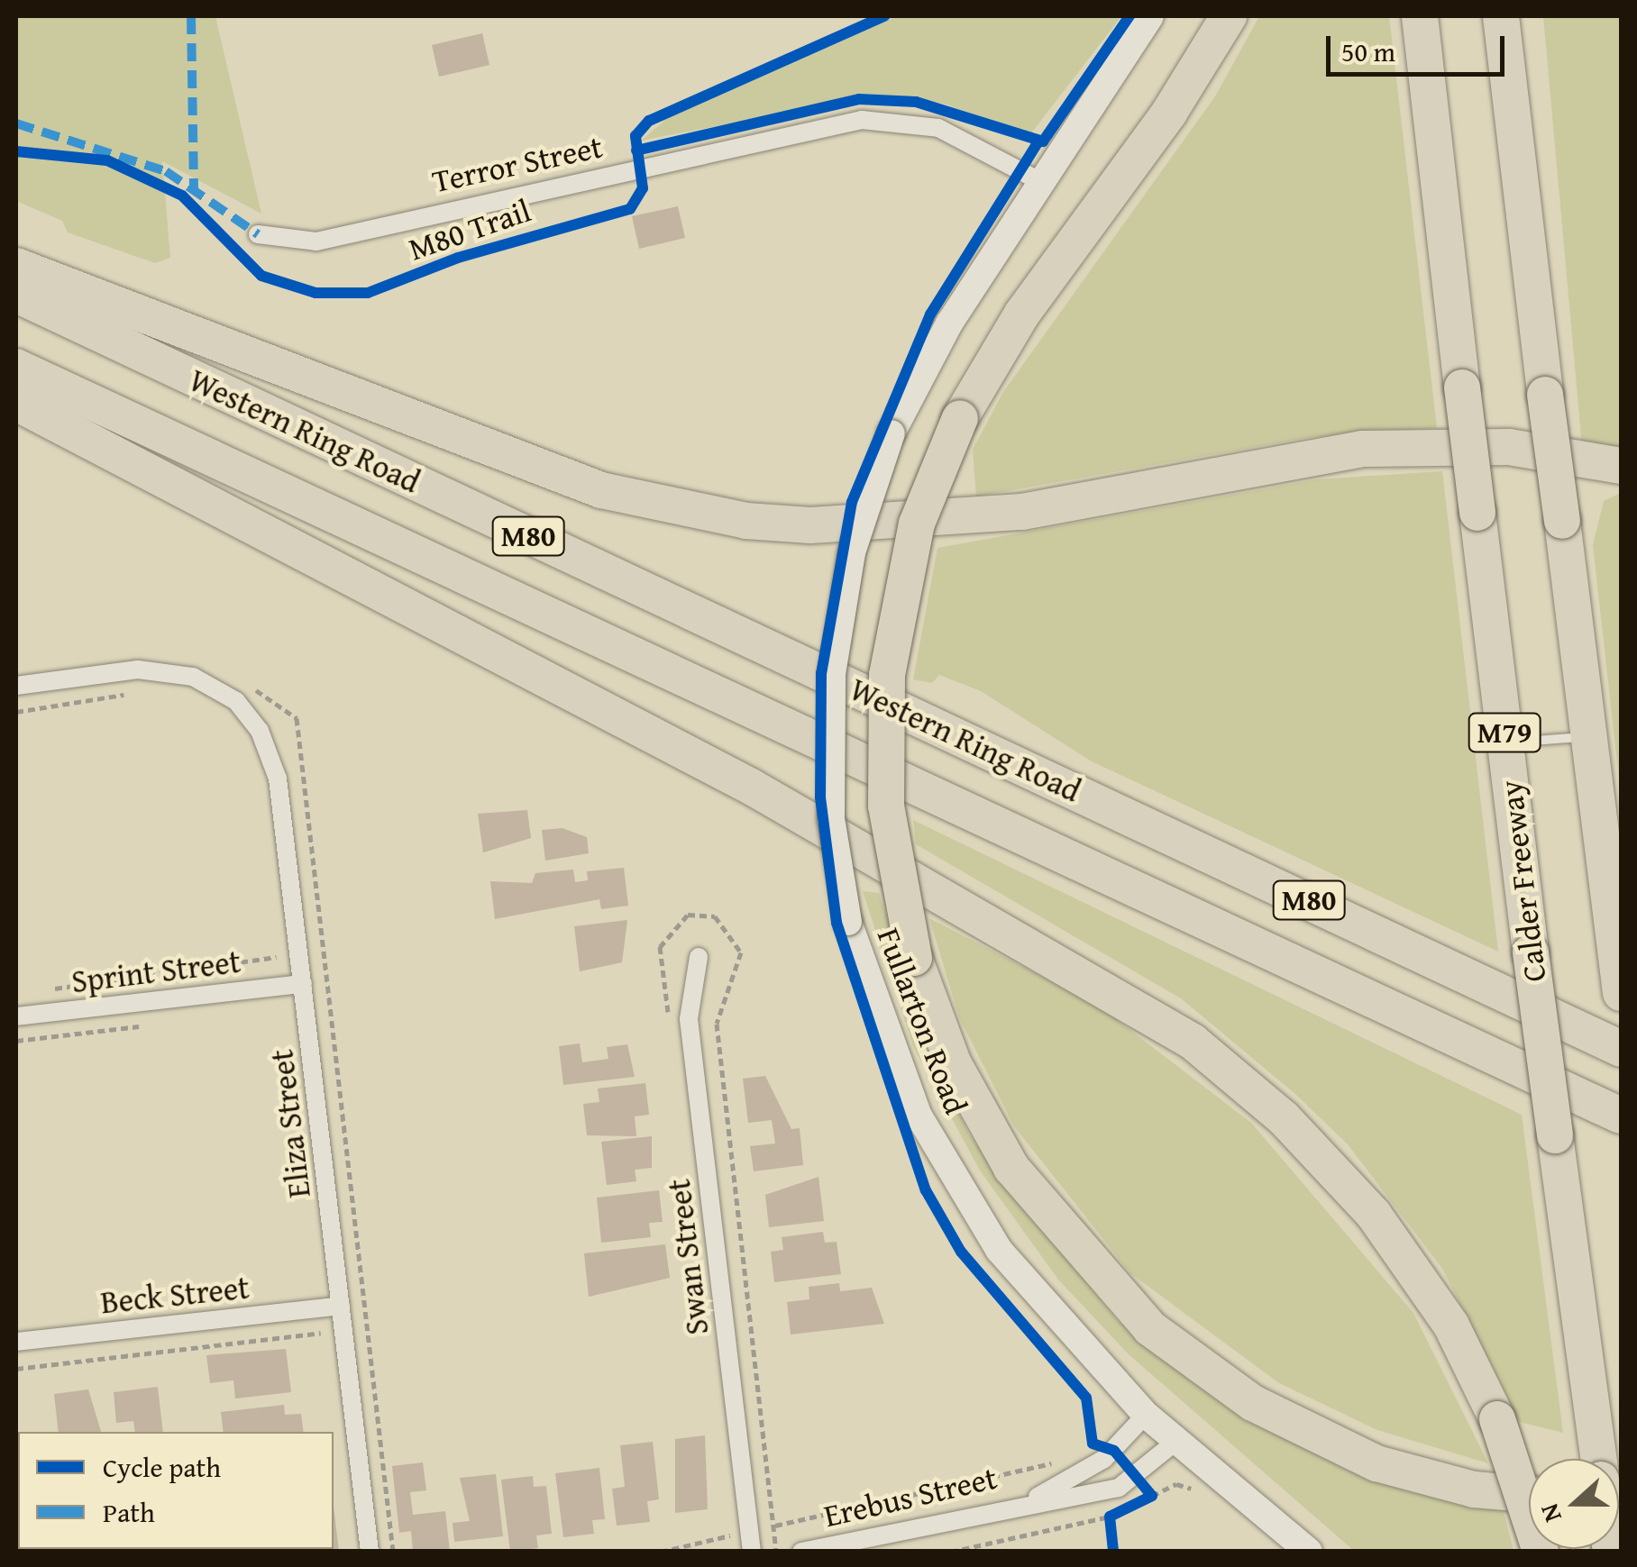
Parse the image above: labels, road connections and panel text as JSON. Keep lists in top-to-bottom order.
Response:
{
  "streets": {
    "highway": [
      "Western Ring Road",
      "M80",
      "M79",
      "Calder Freeway"
    ],
    "main road": ["Fullarton Road"],
    "street": [
      "Terror Street",
      "Sprint Street",
      "Eliza Street",
      "Swan Street",
      "Beck Street",
      "Erebus Street"
    ],
    "cycle path": ["M80 Trail"]
  },
  "crossings": [
    ["Terror Street", "Fullarton Road"],
    ["Sprint Street", "Eliza Street"],
    ["Fullarton Road", "Erebus Street"],
    ["Eliza Street", "Beck Street"]
  ],
  "legend": ["Cycle path", "Path"],
  "scale_bar": "50 m",
  "north": "left"
}
